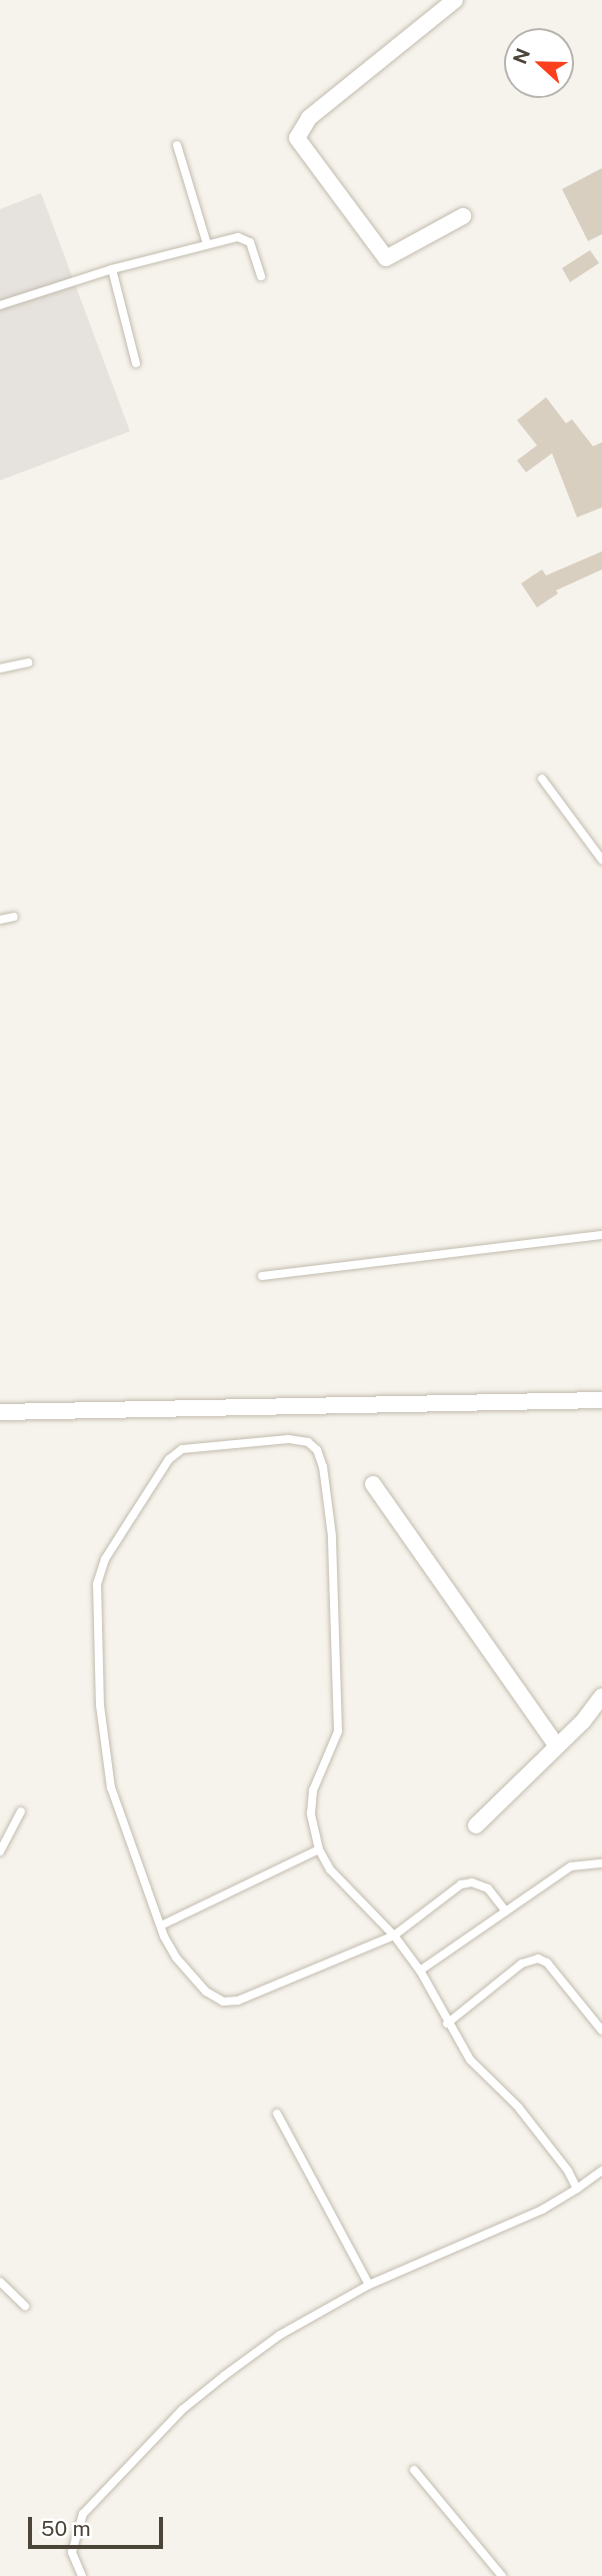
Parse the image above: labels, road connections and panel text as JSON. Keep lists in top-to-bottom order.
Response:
{
  "scale_bar": "50 m",
  "north": "left"
}
